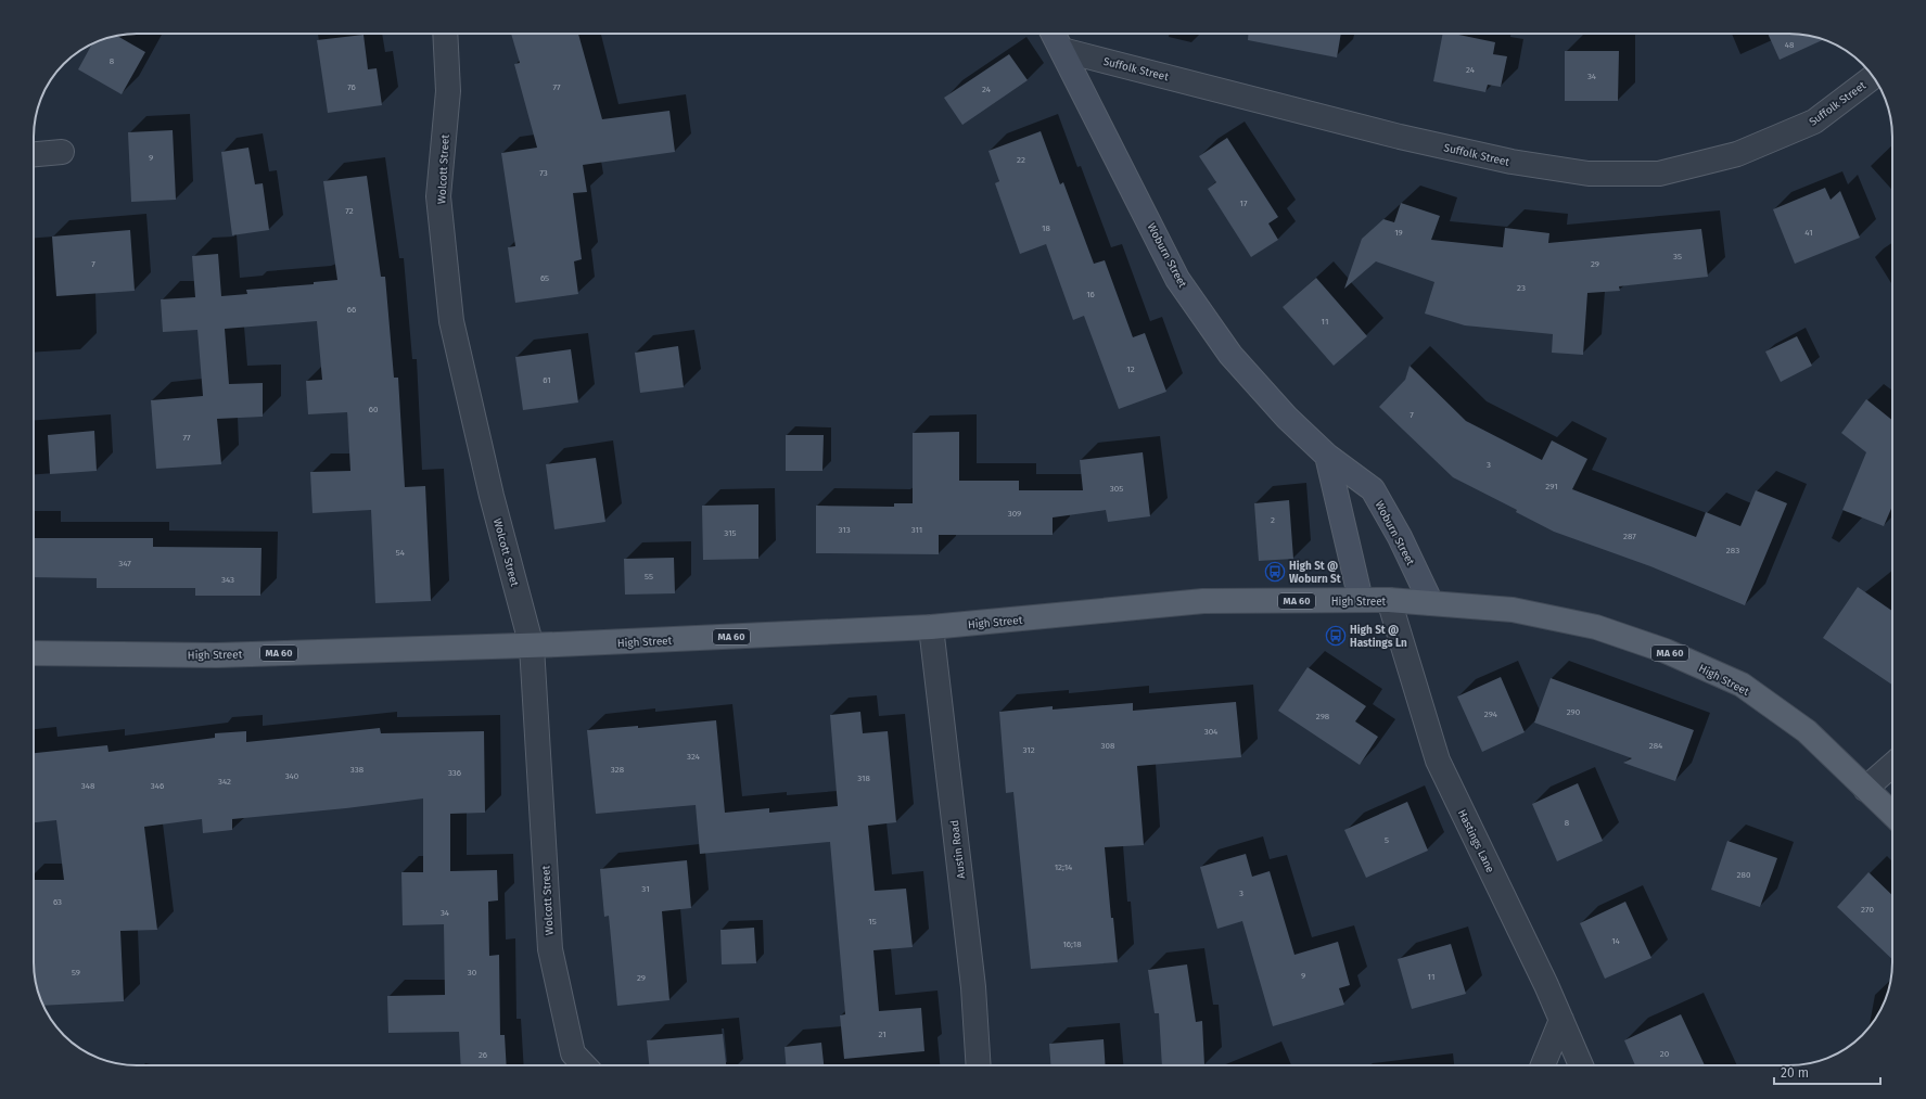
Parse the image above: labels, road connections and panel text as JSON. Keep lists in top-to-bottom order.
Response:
{
  "streets": {
    "main road": ["MA 60", "High Street"],
    "street": [
      "Suffolk Street",
      "Wolcott Street",
      "Woburn Street",
      "Hastings Lane",
      "Austin Road"
    ]
  },
  "crossings": [
    ["Suffolk Street", "Woburn Street"],
    ["Wolcott Street", "High Street"],
    ["Woburn Street", "High Street"],
    ["High Street", "Hastings Lane"],
    ["High Street", "Austin Road"]
  ],
  "places": {
    "bus stop": ["High St @ Woburn St", "High St @ Hastings Ln"]
  },
  "house_numbers": [
    "48",
    "8",
    "24",
    "34",
    "76",
    "77",
    "24",
    "9",
    "22",
    "73",
    "17",
    "72",
    "18",
    "19",
    "41",
    "35",
    "7",
    "29",
    "65",
    "23",
    "16",
    "66",
    "11",
    "12",
    "61",
    "60",
    "7",
    "77",
    "3",
    "291",
    "305",
    "309",
    "2",
    "313",
    "311",
    "315",
    "287",
    "283",
    "54",
    "347",
    "55",
    "343",
    "290",
    "294",
    "298",
    "304",
    "308",
    "284",
    "312",
    "324",
    "338",
    "328",
    "336",
    "340",
    "318",
    "342",
    "348",
    "346",
    "8",
    "5",
    "12;14",
    "280",
    "31",
    "3",
    "63",
    "270",
    "34",
    "15",
    "14",
    "16;18",
    "59",
    "30",
    "9",
    "11",
    "29",
    "21",
    "20",
    "26"
  ],
  "scale_bar": "20 m"
}
